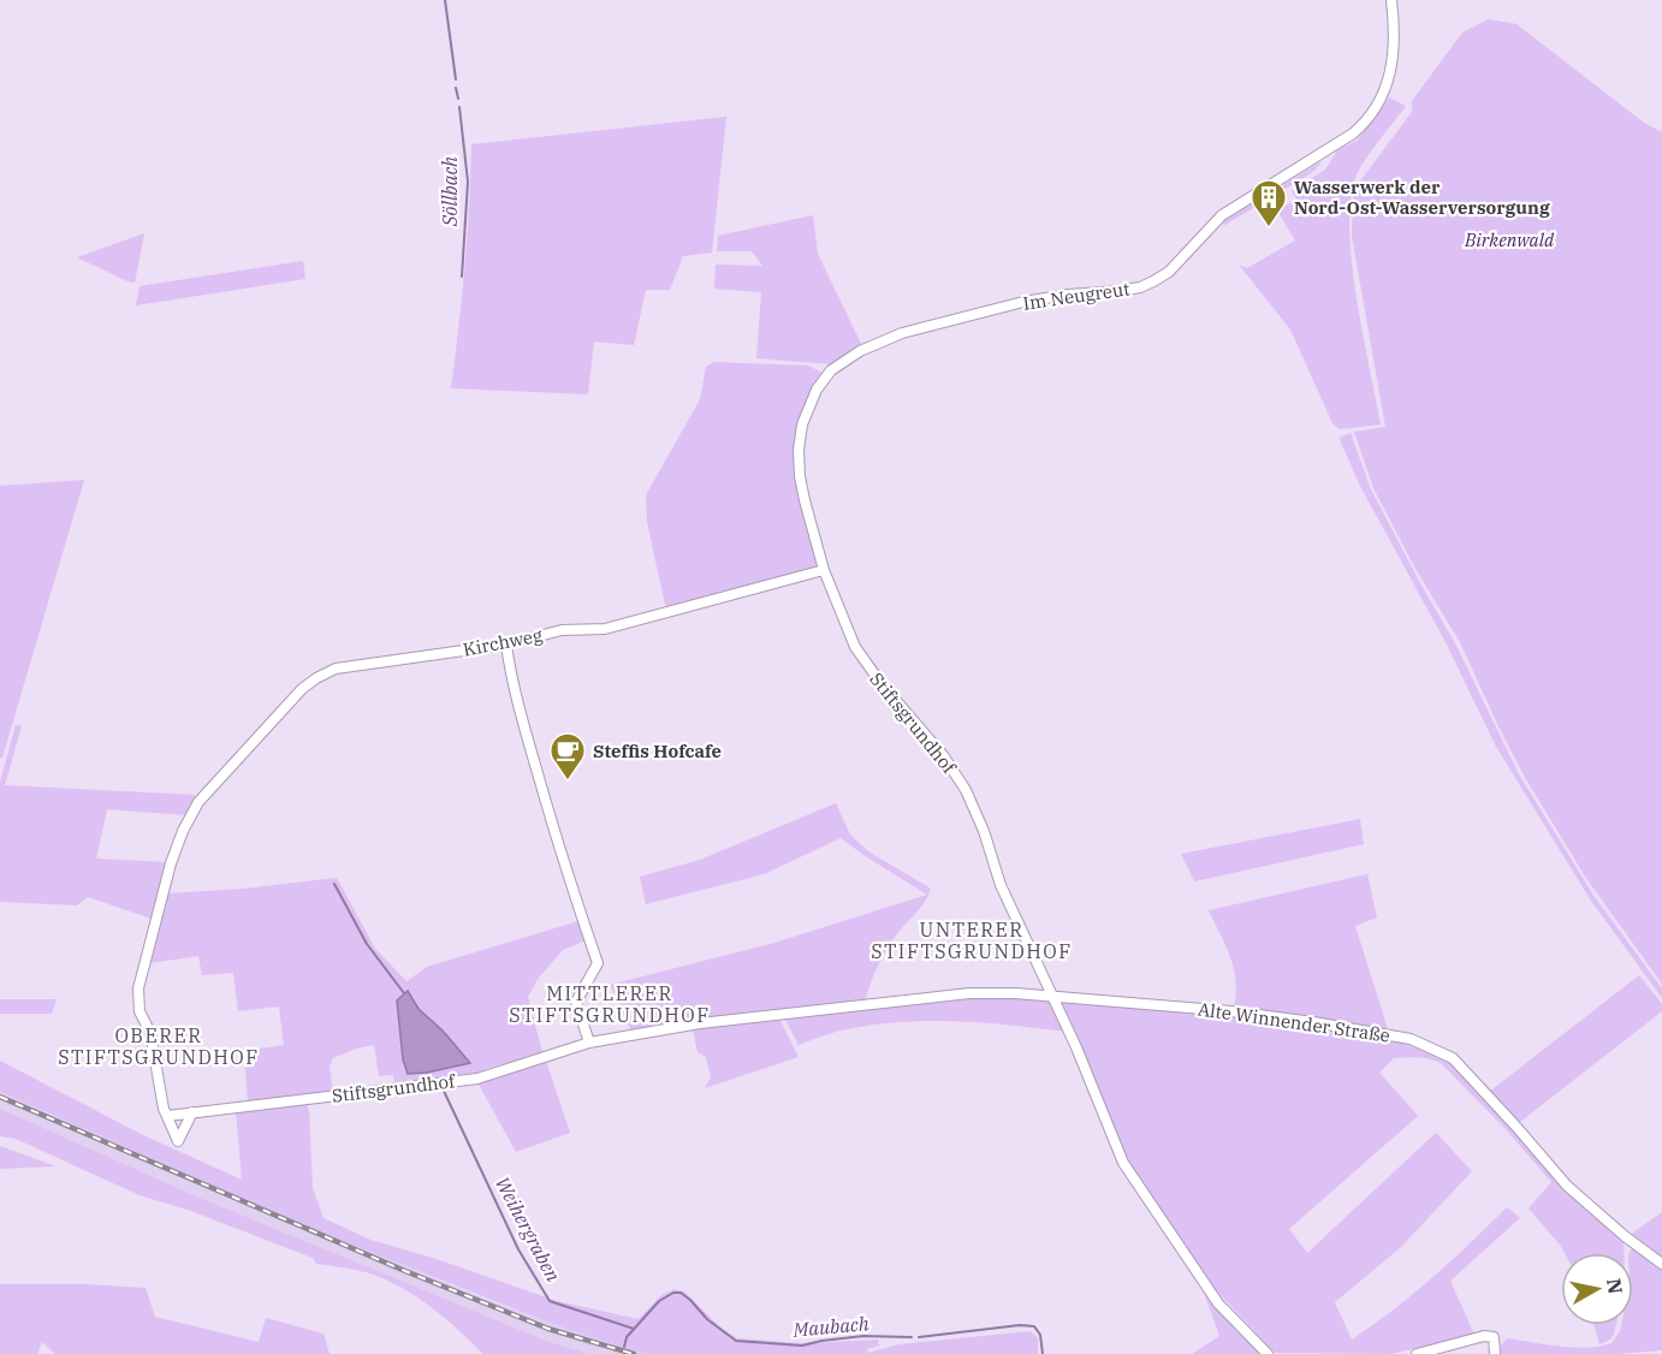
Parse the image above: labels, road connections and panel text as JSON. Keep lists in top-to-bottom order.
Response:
{
  "streets": {
    "street": [
      "Im Neugreut",
      "Kirchweg",
      "Stiftsgrundhof",
      "Alte Winnender Straße"
    ]
  },
  "crossings": [
    ["Im Neugreut", "Stiftsgrundhof"],
    ["Kirchweg", "Stiftsgrundhof"],
    ["Stiftsgrundhof", "Alte Winnender Straße"]
  ],
  "districts": ["UNTERER STIFTSGRUNDHOF", "MITTLERER STIFTSGRUNDHOF", "OBERER STIFTSGRUNDHOF"],
  "water": ["Söllbach", "Weihergraben", "Maubach"],
  "parks": ["Birkenwald"],
  "places": {
    "building": ["Wasserwerk der Nord-Ost-Wasserversorgung"],
    "cafe": ["Steffis Hofcafe"]
  },
  "north": "right"
}
